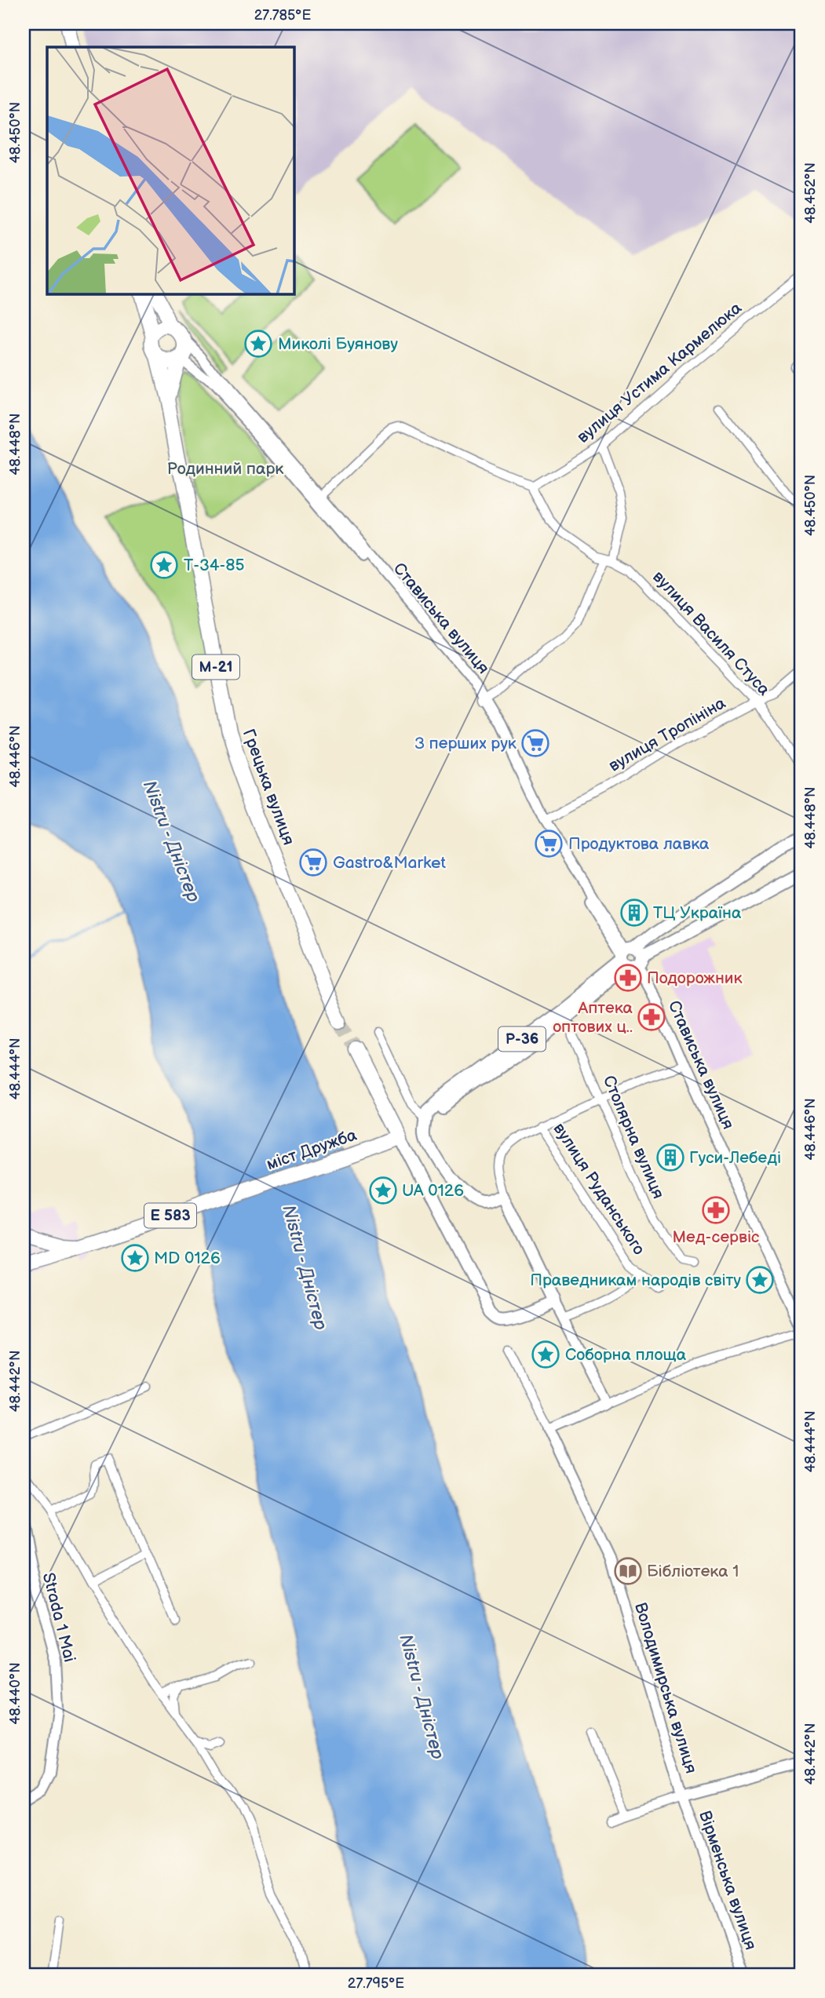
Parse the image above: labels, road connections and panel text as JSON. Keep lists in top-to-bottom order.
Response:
{
  "streets": {
    "highway": [
      "М-21",
      "Грецька вулиця",
      "міст Дружба",
      "E 583"
    ],
    "main road": [
      "Стависька вулиця",
      "Р-36",
      "Strada 1 Mai",
      "Володимирська вулиця",
      "Вірменська вулиця"
    ],
    "street": [
      "вулиця Устима Кармелюка",
      "вулиця Василя Стуса",
      "вулиця Тропініна",
      "Столярна вулиця",
      "вулиця Руданського"
    ]
  },
  "crossings": [
    ["вулиця Устима Кармелюка", "вулиця Василя Стуса"],
    ["Стависька вулиця", "М-21"],
    ["Стависька вулиця", "вулиця Тропініна"],
    ["Стависька вулиця", "Грецька вулиця"],
    ["Стависька вулиця", "Р-36"],
    ["вулиця Василя Стуса", "вулиця Тропініна"],
    ["М-21", "Грецька вулиця"],
    ["Р-36", "Столярна вулиця"],
    ["міст Дружба", "E 583"],
    ["Володимирська вулиця", "Вірменська вулиця"]
  ],
  "water": ["Nistru - Дністер"],
  "parks": ["Родинний парк"],
  "places": {
    "place": [
      "Миколі Буянову",
      "Т-34-85",
      "UA 0126",
      "MD 0126",
      "Праведникам народів світу",
      "Соборна площа"
    ],
    "supermarket": ["З перших рук", "Продуктова лавка", "Gastro&Market"],
    "building": ["ТЦ Україна", "Гуси-Лебеді"],
    "pharmacy": ["Подорожник", "Аптека оптових ц..", "Мед-cервіс"],
    "library": ["Бібліотека 1"]
  },
  "coordinates": [
    "27.785°E",
    "48.450°N",
    "48.452°N",
    "48.448°N",
    "48.446°N",
    "48.444°N",
    "48.442°N",
    "48.440°N",
    "27.795°E"
  ]
}
